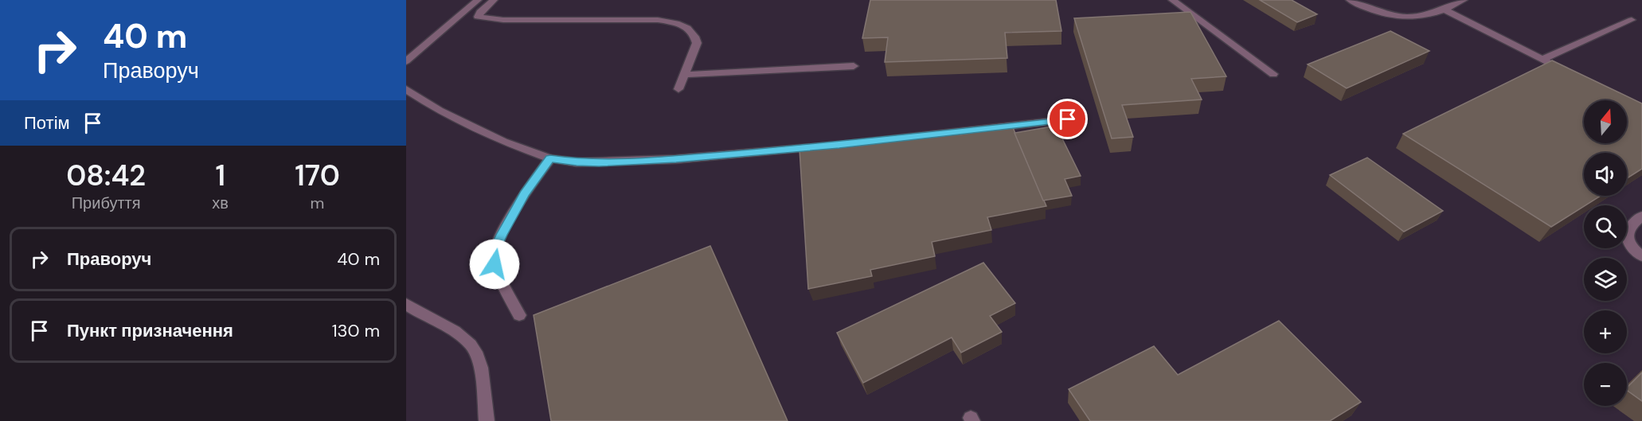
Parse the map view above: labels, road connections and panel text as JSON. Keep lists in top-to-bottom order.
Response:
{
  "north": "top",
  "page": {
    "turn": ["40 m", "Праворуч"],
    "then": "Потім",
    "map_buttons": ["+", "−"],
    "eta": [
      "08:42",
      "Прибуття",
      "1",
      "хв",
      "170",
      "m"
    ],
    "list": [
      {
        "name": "Праворуч",
        "value": "40 m"
      },
      {
        "name": "Пункт призначення",
        "value": "130 m"
      }
    ]
  }
}
